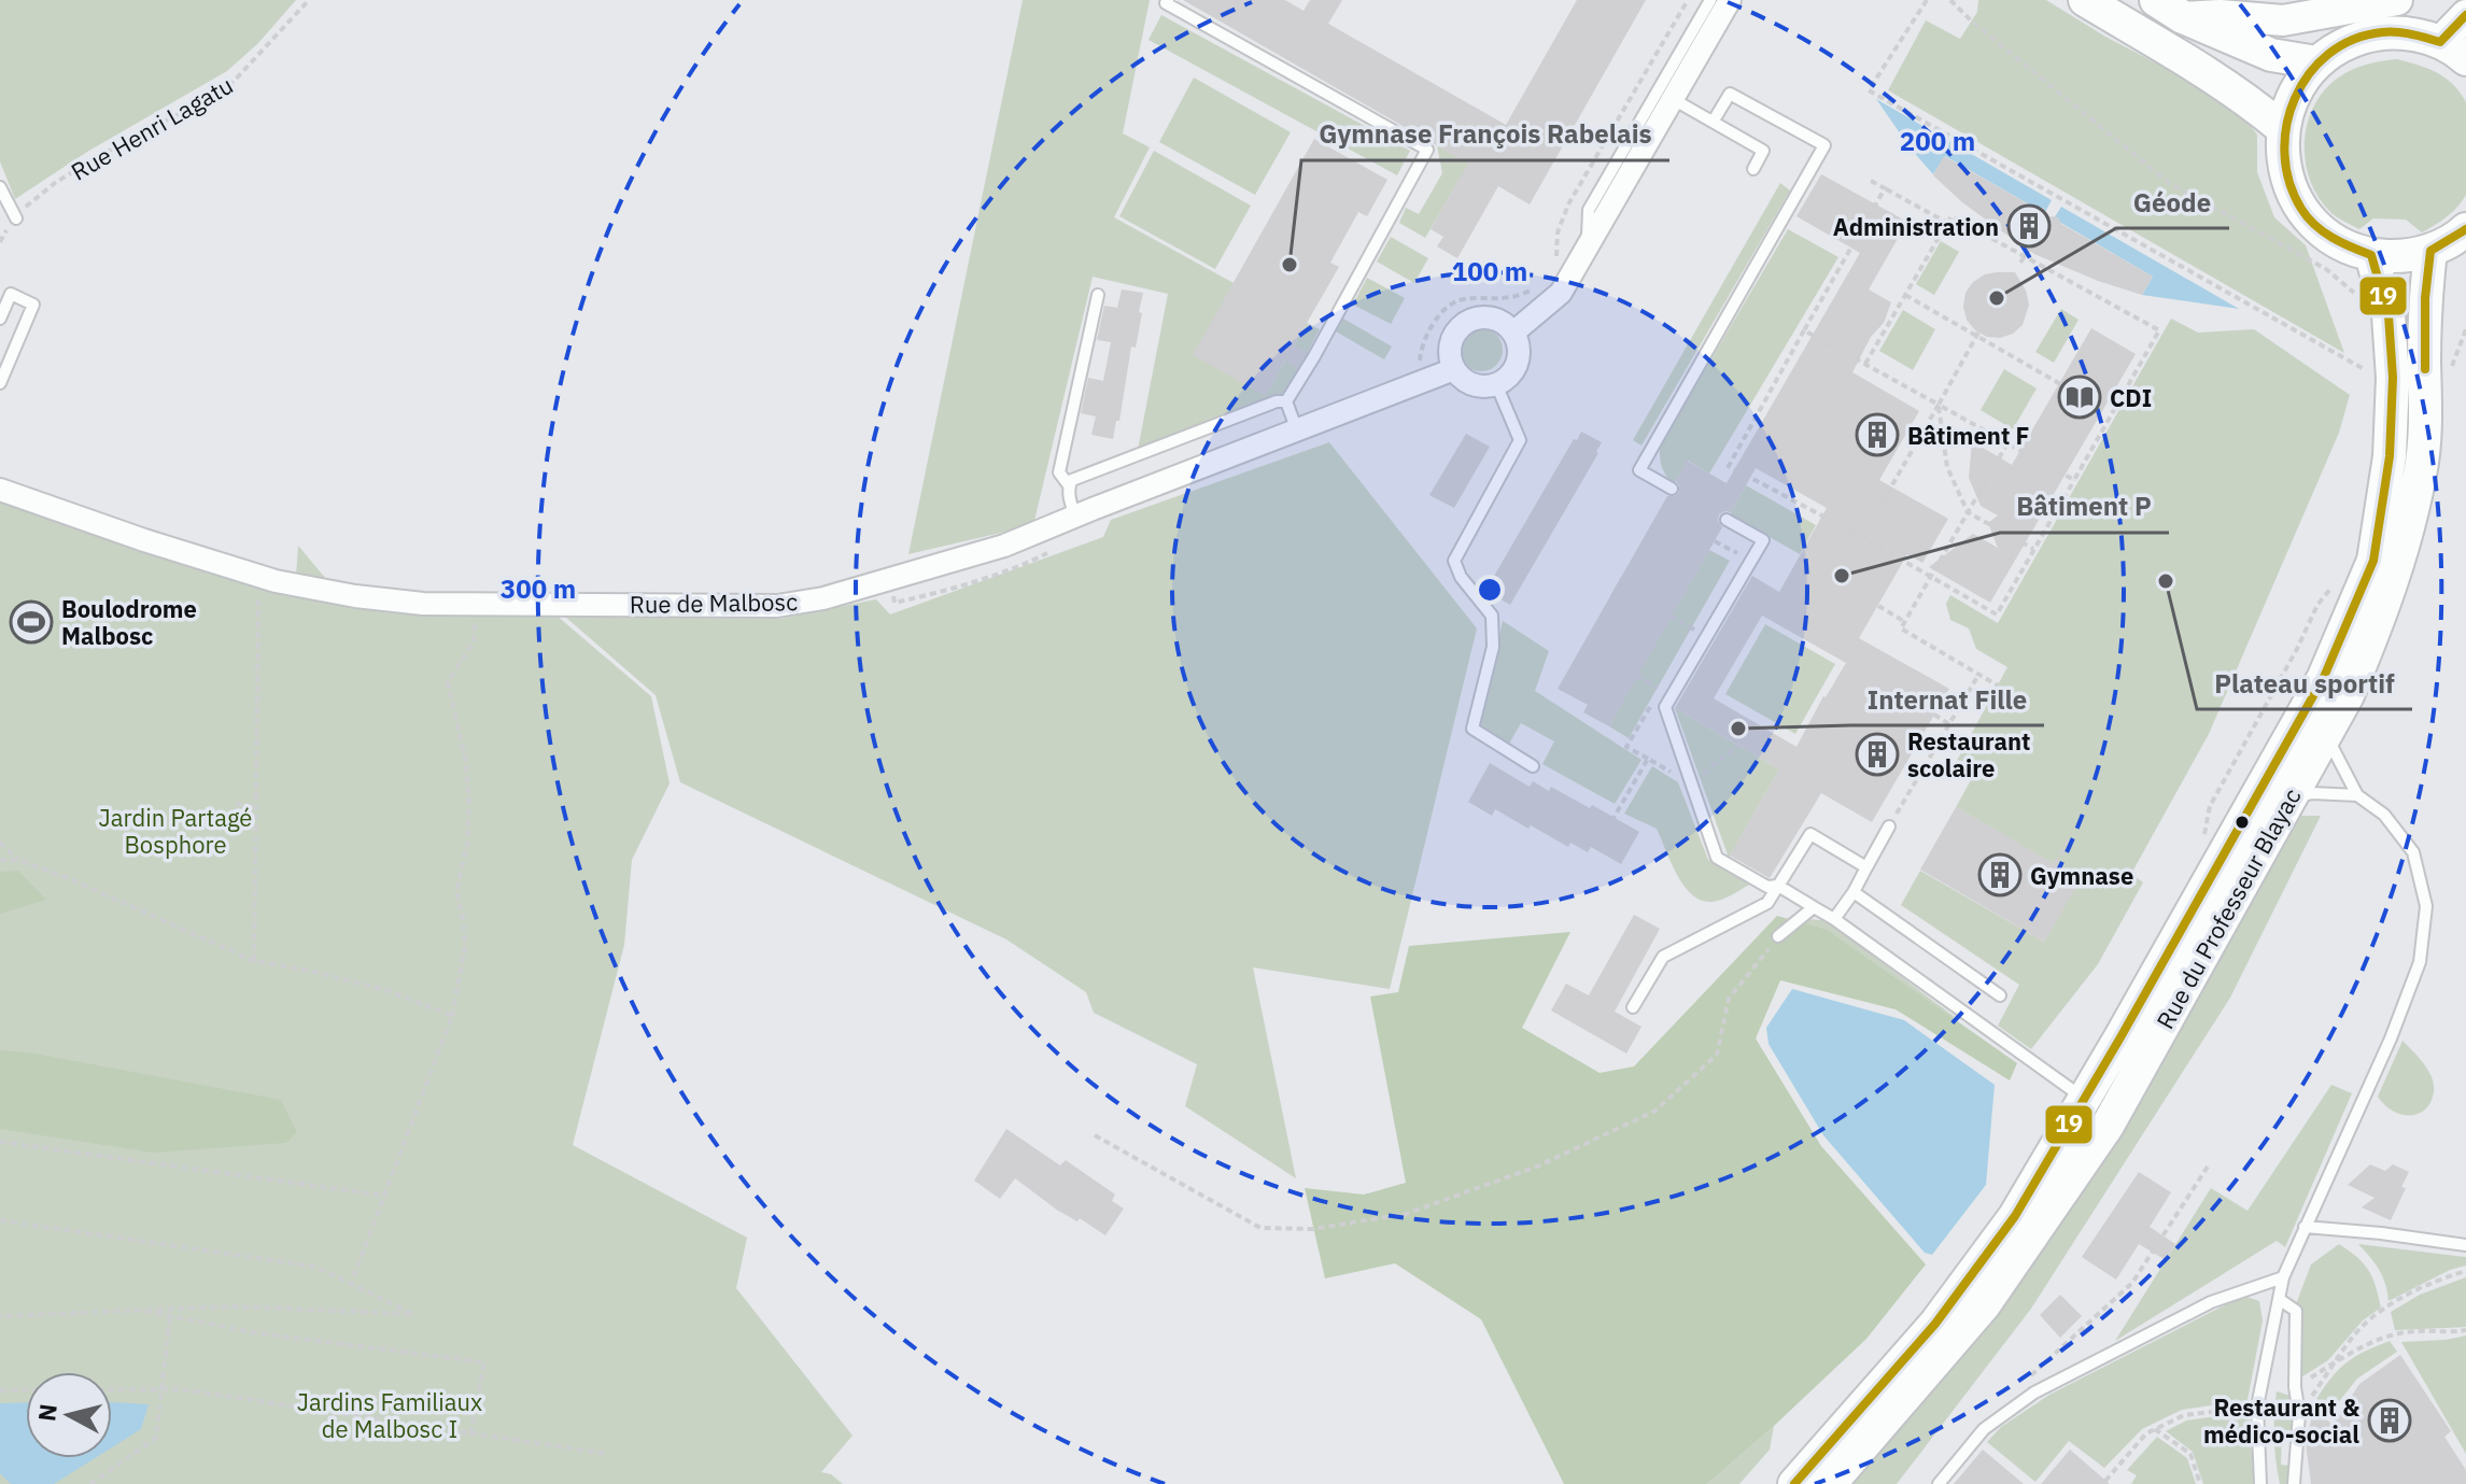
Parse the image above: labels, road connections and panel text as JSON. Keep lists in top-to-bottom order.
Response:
{
  "streets": {
    "main road": ["Rue du Professeur Blayac"],
    "street": ["Rue de Malbosc"],
    "path": ["Rue Henri Lagatu"]
  },
  "parks": ["Jardin Partagé Bosphore", "Jardins Familiaux de Malbosc I"],
  "places": {
    "building": [
      "Administration",
      "Bâtiment F",
      "Restaurant scolaire",
      "Gymnase",
      "Restaurant & médico-social"
    ],
    "other": [
      "Gymnase François Rabelais",
      "Géode",
      "Bâtiment P",
      "Plateau sportif",
      "Internat Fille"
    ],
    "library": ["CDI"],
    "sports": ["Boulodrome Malbosc"]
  },
  "lines": ["transit line 19"],
  "north": "left",
  "rings": ["200 m", "100 m", "300 m"]
}
